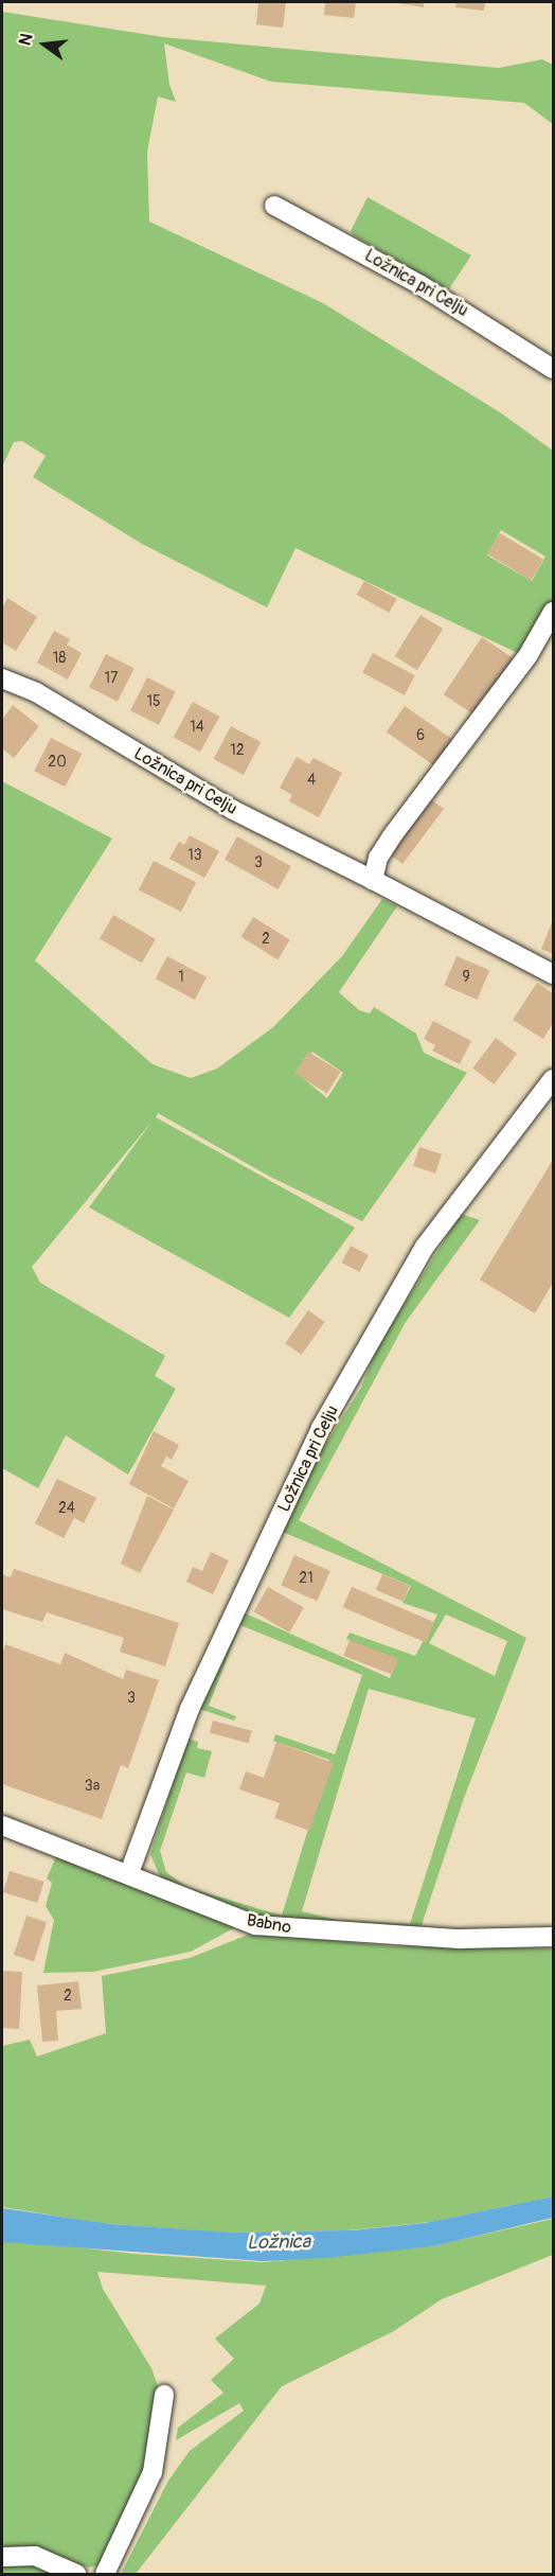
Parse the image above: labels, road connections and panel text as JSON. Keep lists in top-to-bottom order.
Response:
{
  "streets": {
    "street": ["Ložnica pri Celju", "Babno"]
  },
  "crossings": [
    ["Ložnica pri Celju", "Babno"]
  ],
  "water": ["Ložnica"],
  "house_numbers": [
    "18",
    "17",
    "15",
    "14",
    "6",
    "12",
    "20",
    "4",
    "13",
    "3",
    "2",
    "1",
    "9",
    "24",
    "21",
    "3",
    "3a",
    "2"
  ],
  "north": "left"
}
